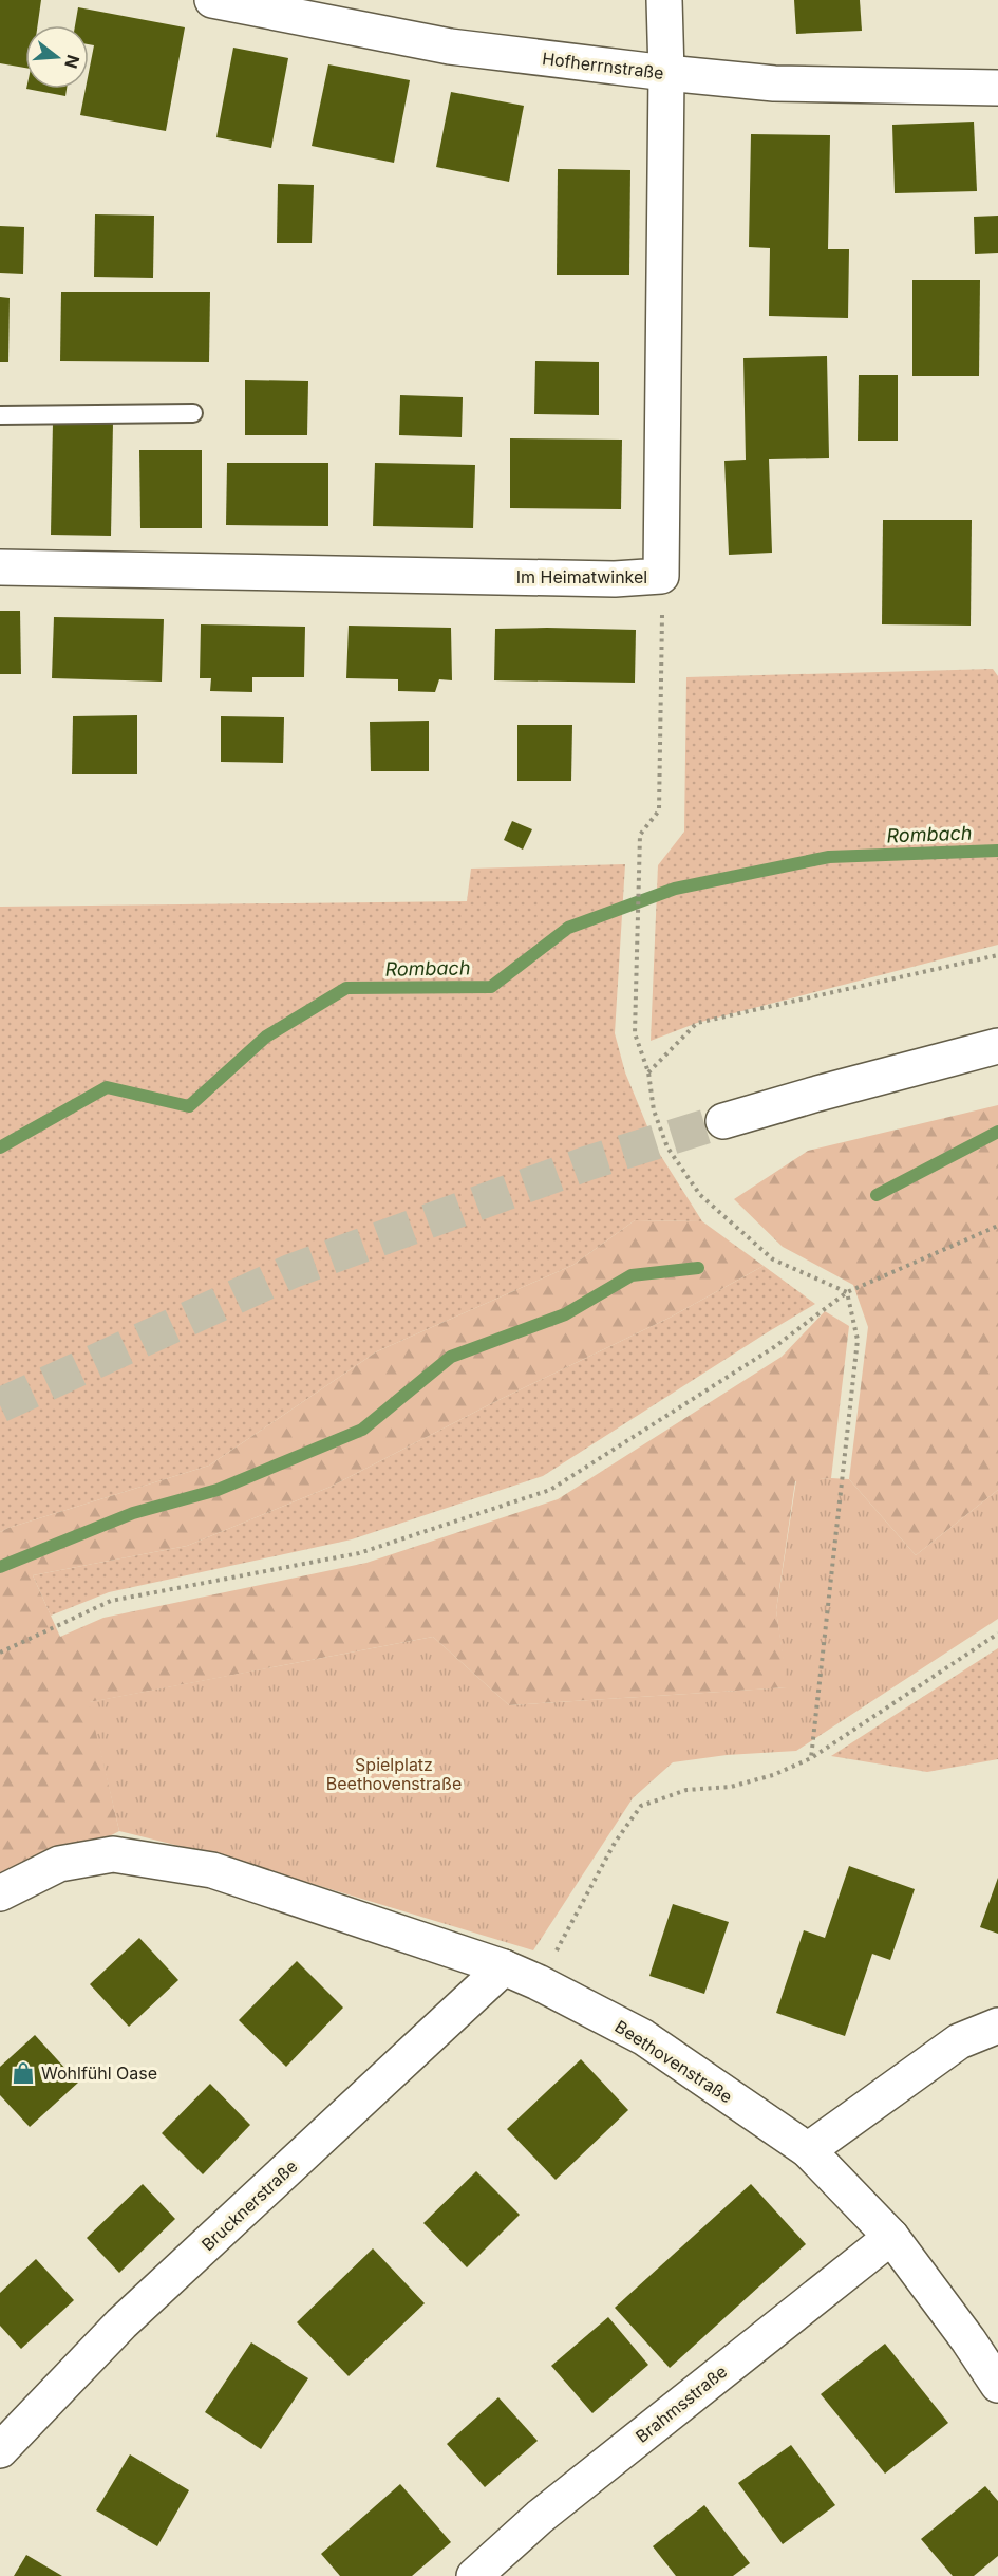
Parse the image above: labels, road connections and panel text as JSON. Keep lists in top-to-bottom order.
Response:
{
  "streets": {
    "main road": [
      "Hofherrnstraße",
      "Im Heimatwinkel",
      "Beethovenstraße",
      "Brucknerstraße",
      "Brahmsstraße"
    ]
  },
  "crossings": [
    ["Hofherrnstraße", "Im Heimatwinkel"],
    ["Beethovenstraße", "Brucknerstraße"],
    ["Beethovenstraße", "Brahmsstraße"]
  ],
  "water": ["Rombach"],
  "parks": ["Spielplatz Beethovenstraße"],
  "places": {
    "shop": ["Wohlfühl Oase"]
  },
  "north": "right"
}
